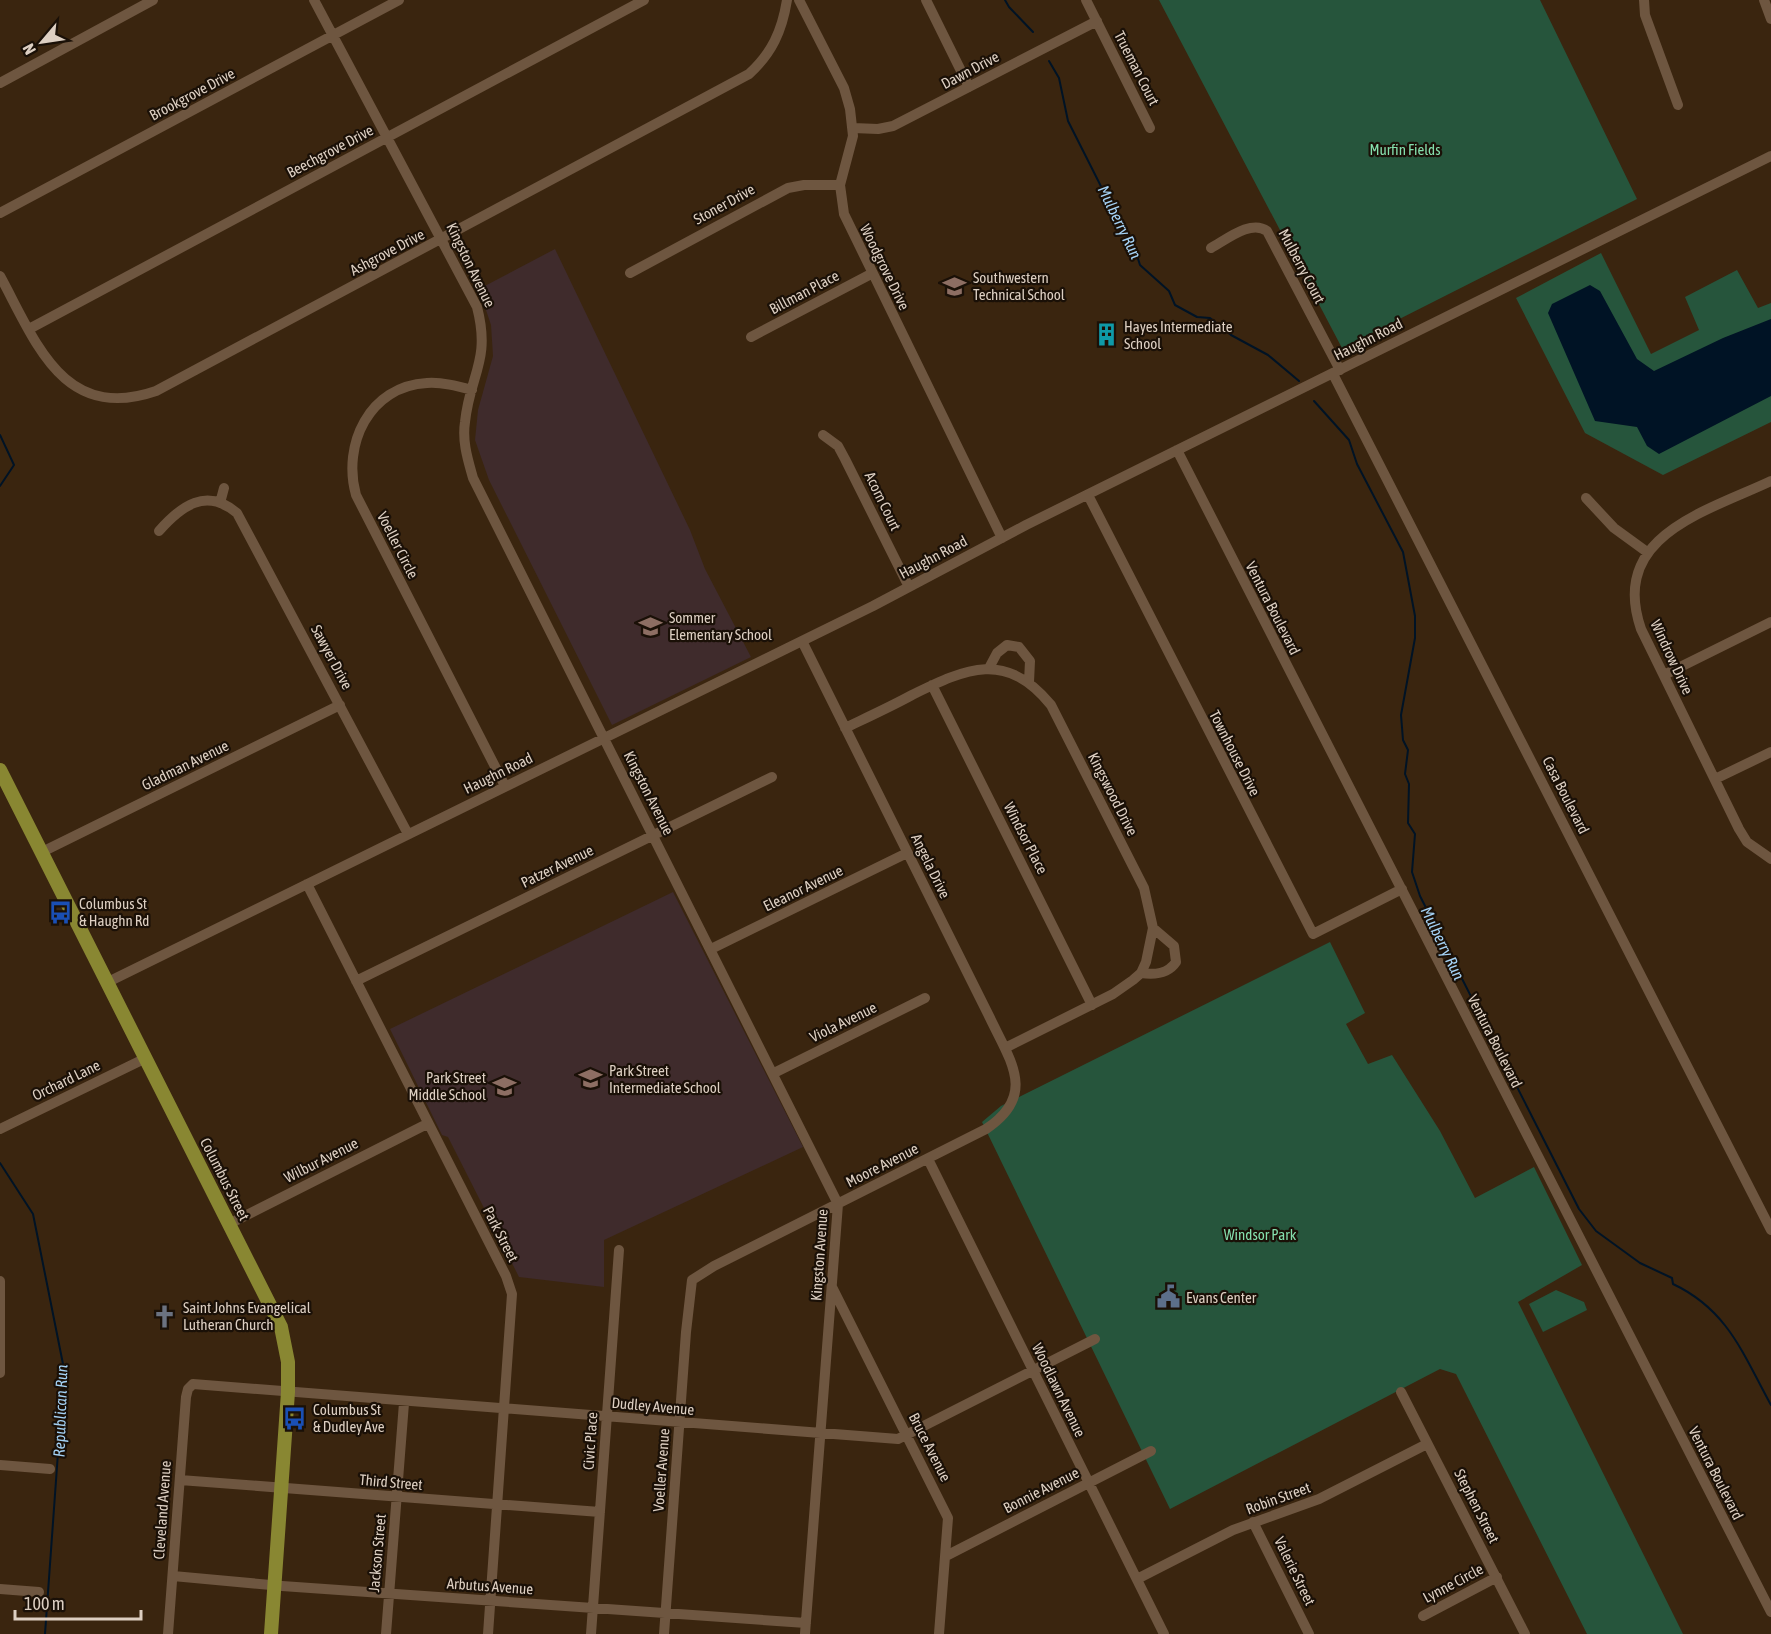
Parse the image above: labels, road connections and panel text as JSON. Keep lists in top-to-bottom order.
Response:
{
  "streets": {
    "main road": ["Columbus Street"],
    "street": [
      "Trueman Court",
      "Dawn Drive",
      "Brookgrove Drive",
      "Beechgrove Drive",
      "Stoner Drive",
      "Ashgrove Drive",
      "Kingston Avenue",
      "Mulberry Court",
      "Woodgrove Drive",
      "Billman Place",
      "Haughn Road",
      "Acorn Court",
      "Voeller Circle",
      "Ventura Boulevard",
      "Sawyer Drive",
      "Windrow Drive",
      "Townhouse Drive",
      "Gladman Avenue",
      "Kingswood Drive",
      "Casa Boulevard",
      "Windsor Place",
      "Patzer Avenue",
      "Angela Drive",
      "Eleanor Avenue",
      "Viola Avenue",
      "Orchard Lane",
      "Wilbur Avenue",
      "Moore Avenue",
      "Park Street",
      "Woodlawn Avenue",
      "Dudley Avenue",
      "Civic Place",
      "Bruce Avenue",
      "Voeller Avenue",
      "Third Street",
      "Bonnie Avenue",
      "Robin Street",
      "Stephen Street",
      "Cleveland Avenue",
      "Jackson Street",
      "Valerie Street",
      "Lynne Circle",
      "Arbutus Avenue"
    ]
  },
  "crossings": [
    ["Trueman Court", "Dawn Drive"],
    ["Dawn Drive", "Woodgrove Drive"],
    ["Brookgrove Drive", "Kingston Avenue"],
    ["Beechgrove Drive", "Ashgrove Drive"],
    ["Beechgrove Drive", "Kingston Avenue"],
    ["Stoner Drive", "Woodgrove Drive"],
    ["Ashgrove Drive", "Kingston Avenue"],
    ["Kingston Avenue", "Haughn Road"],
    ["Kingston Avenue", "Voeller Circle"],
    ["Kingston Avenue", "Patzer Avenue"],
    ["Kingston Avenue", "Eleanor Avenue"],
    ["Kingston Avenue", "Viola Avenue"],
    ["Kingston Avenue", "Moore Avenue"],
    ["Kingston Avenue", "Dudley Avenue"],
    ["Kingston Avenue", "Bruce Avenue"],
    ["Kingston Avenue", "Arbutus Avenue"],
    ["Mulberry Court", "Haughn Road"],
    ["Mulberry Court", "Casa Boulevard"],
    ["Woodgrove Drive", "Billman Place"],
    ["Woodgrove Drive", "Haughn Road"],
    ["Haughn Road", "Acorn Court"],
    ["Haughn Road", "Voeller Circle"],
    ["Haughn Road", "Ventura Boulevard"],
    ["Haughn Road", "Sawyer Drive"],
    ["Haughn Road", "Townhouse Drive"],
    ["Haughn Road", "Casa Boulevard"],
    ["Haughn Road", "Angela Drive"],
    ["Haughn Road", "Columbus Street"],
    ["Haughn Road", "Park Street"],
    ["Ventura Boulevard", "Townhouse Drive"],
    ["Sawyer Drive", "Gladman Avenue"],
    ["Gladman Avenue", "Columbus Street"],
    ["Kingswood Drive", "Windsor Place"],
    ["Kingswood Drive", "Angela Drive"],
    ["Patzer Avenue", "Park Street"],
    ["Angela Drive", "Eleanor Avenue"],
    ["Angela Drive", "Moore Avenue"],
    ["Orchard Lane", "Columbus Street"],
    ["Wilbur Avenue", "Columbus Street"],
    ["Wilbur Avenue", "Park Street"],
    ["Moore Avenue", "Woodlawn Avenue"],
    ["Moore Avenue", "Voeller Avenue"],
    ["Columbus Street", "Dudley Avenue"],
    ["Columbus Street", "Third Street"],
    ["Columbus Street", "Arbutus Avenue"],
    ["Park Street", "Dudley Avenue"],
    ["Park Street", "Third Street"],
    ["Park Street", "Arbutus Avenue"],
    ["Woodlawn Avenue", "Dudley Avenue"],
    ["Woodlawn Avenue", "Bonnie Avenue"],
    ["Woodlawn Avenue", "Robin Street"],
    ["Dudley Avenue", "Civic Place"],
    ["Dudley Avenue", "Bruce Avenue"],
    ["Dudley Avenue", "Voeller Avenue"],
    ["Dudley Avenue", "Cleveland Avenue"],
    ["Dudley Avenue", "Jackson Street"],
    ["Civic Place", "Third Street"],
    ["Civic Place", "Arbutus Avenue"],
    ["Bruce Avenue", "Bonnie Avenue"],
    ["Voeller Avenue", "Arbutus Avenue"],
    ["Third Street", "Cleveland Avenue"],
    ["Third Street", "Jackson Street"],
    ["Robin Street", "Stephen Street"],
    ["Robin Street", "Valerie Street"],
    ["Stephen Street", "Lynne Circle"],
    ["Cleveland Avenue", "Arbutus Avenue"],
    ["Jackson Street", "Arbutus Avenue"]
  ],
  "water": ["Mulberry Run", "Republican Run"],
  "parks": ["Murfin Fields", "Windsor Park"],
  "places": {
    "school or university": [
      "Southwestern Technical School",
      "Sommer Elementary School",
      "Park Street Intermediate School",
      "Park Street Middle School"
    ],
    "building": ["Hayes Intermediate School"],
    "bus stop": ["Columbus St & Haughn Rd", "Columbus St & Dudley Ave"],
    "public building": ["Evans Center"],
    "church": ["Saint Johns Evangelical Lutheran Church"]
  },
  "scale_bar": "100 m",
  "north": "bottom left"
}
